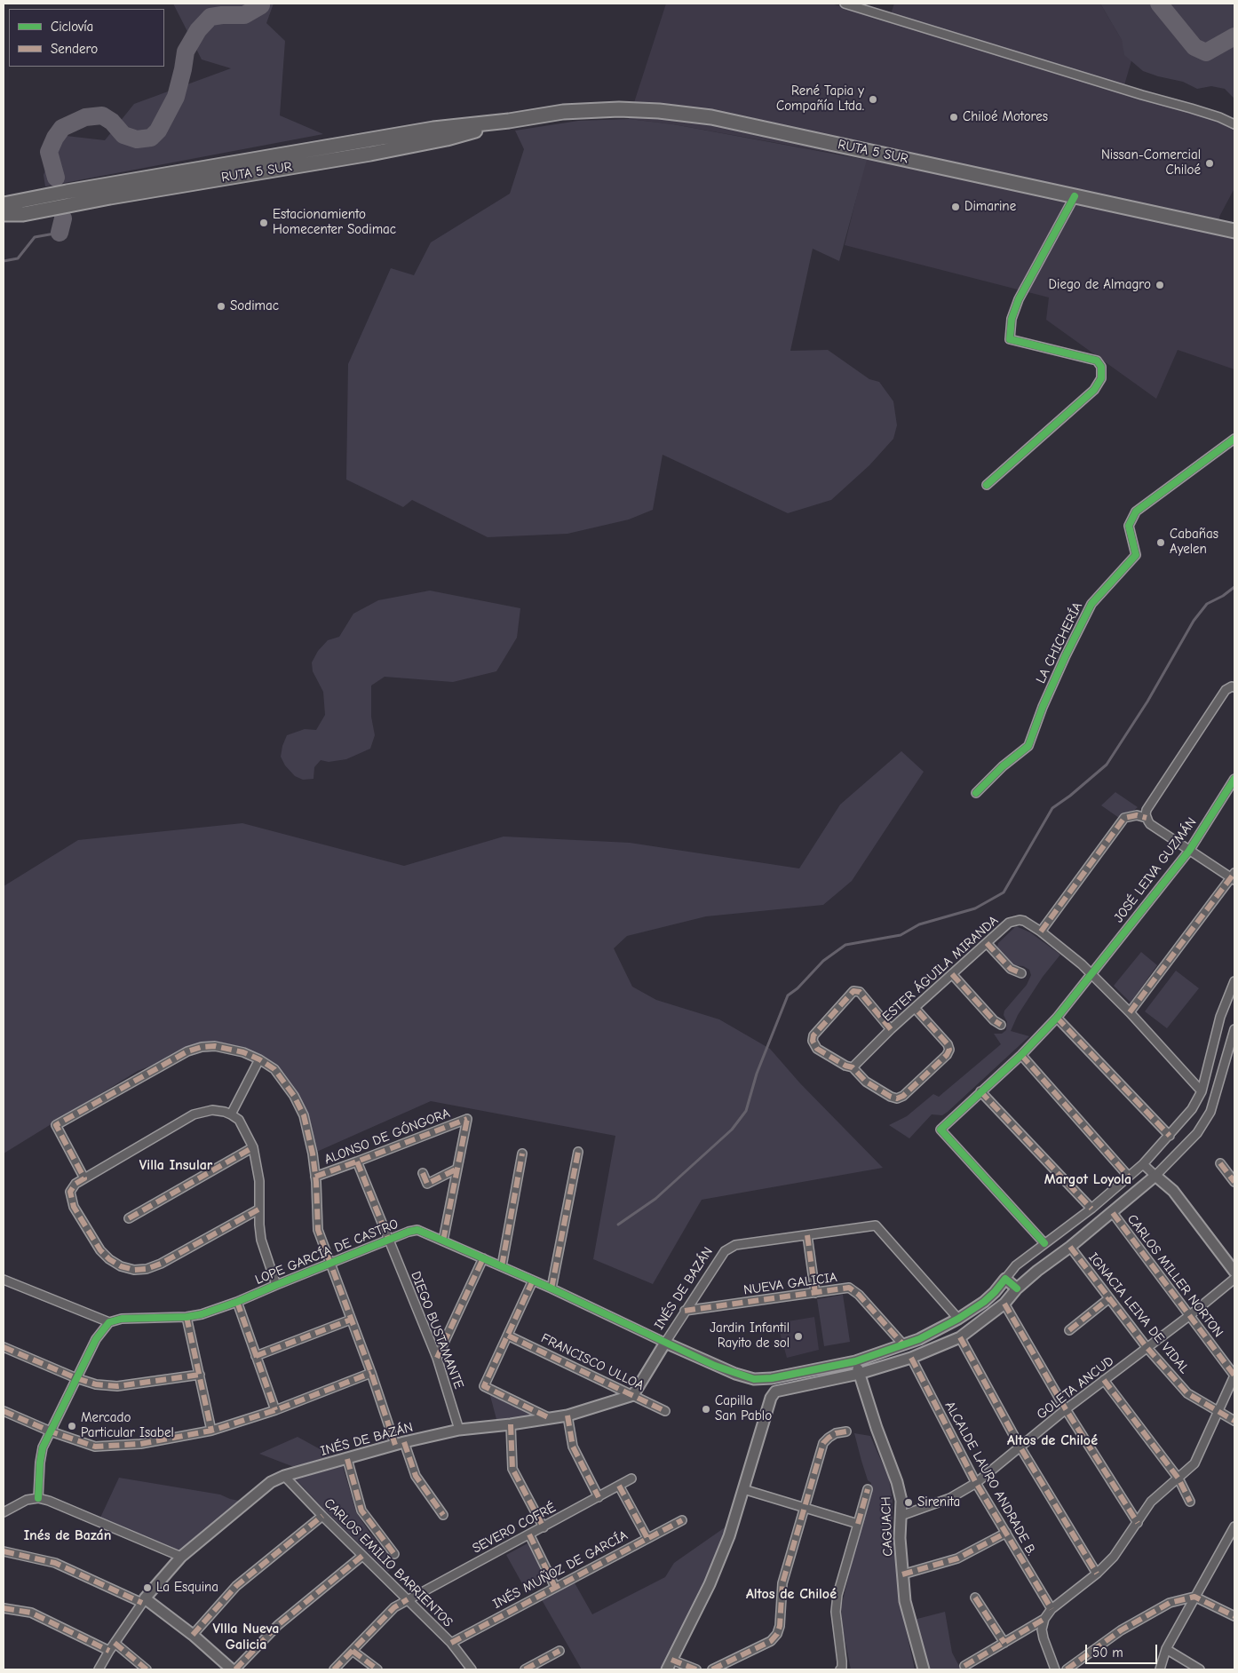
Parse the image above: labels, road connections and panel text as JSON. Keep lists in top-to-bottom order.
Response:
{
  "streets": {
    "highway": ["RUTA 5 SUR"],
    "street": [
      "LA CHICHERÍA",
      "JOSÉ LEIVA GUZMÁN",
      "ESTER ÁGUILA MIRANDA",
      "ALONSO DE GÓNGORA",
      "LOPE GARCÍA DE CASTRO",
      "CARLOS MILLER NORTON",
      "NUEVA GALICIA",
      "INÉS DE BAZÁN",
      "IGNACIA LEIVA DE VIDAL",
      "DIEGO BUSTAMANTE",
      "FRANCISCO ULLOA",
      "GOLETA ANCUD",
      "ALCALDE LAURO ANDRADE B.",
      "CAGUACH",
      "SEVERO COFRÉ",
      "CARLOS EMILIO BARRIENTOS",
      "INÉS MUÑOZ DE GARCÍA"
    ]
  },
  "crossings": [
    ["JOSÉ LEIVA GUZMÁN", "ESTER ÁGUILA MIRANDA"],
    ["ALONSO DE GÓNGORA", "DIEGO BUSTAMANTE"],
    ["LOPE GARCÍA DE CASTRO", "NUEVA GALICIA"],
    ["LOPE GARCÍA DE CASTRO", "INÉS DE BAZÁN"],
    ["LOPE GARCÍA DE CASTRO", "DIEGO BUSTAMANTE"],
    ["LOPE GARCÍA DE CASTRO", "CAGUACH"],
    ["CARLOS MILLER NORTON", "GOLETA ANCUD"],
    ["NUEVA GALICIA", "INÉS DE BAZÁN"],
    ["INÉS DE BAZÁN", "DIEGO BUSTAMANTE"],
    ["INÉS DE BAZÁN", "FRANCISCO ULLOA"],
    ["INÉS DE BAZÁN", "CARLOS EMILIO BARRIENTOS"],
    ["IGNACIA LEIVA DE VIDAL", "GOLETA ANCUD"],
    ["GOLETA ANCUD", "ALCALDE LAURO ANDRADE B."],
    ["GOLETA ANCUD", "CAGUACH"],
    ["SEVERO COFRÉ", "CARLOS EMILIO BARRIENTOS"],
    ["CARLOS EMILIO BARRIENTOS", "INÉS MUÑOZ DE GARCÍA"]
  ],
  "districts": [
    "Villa Insular",
    "Margot Loyola",
    "Altos de Chiloé",
    "Inés de Bazán",
    "Altos de Chiloé",
    "Vllla Nueva Galicia"
  ],
  "places": [
    "René Tapia y Compañía Ltda.",
    "Chiloé Motores",
    "Nissan-Comercial Chiloé",
    "Dimarine",
    "Estacionamiento Homecenter Sodimac",
    "Diego de Almagro",
    "Sodimac",
    "Cabañas Ayelen",
    "Jardin Infantil Rayito de sol",
    "Capilla San Pablo",
    "Mercado Particular Isabel",
    "Sirenita",
    "La Esquina"
  ],
  "legend": ["Ciclovía", "Sendero"],
  "scale_bar": "50 m"
}
